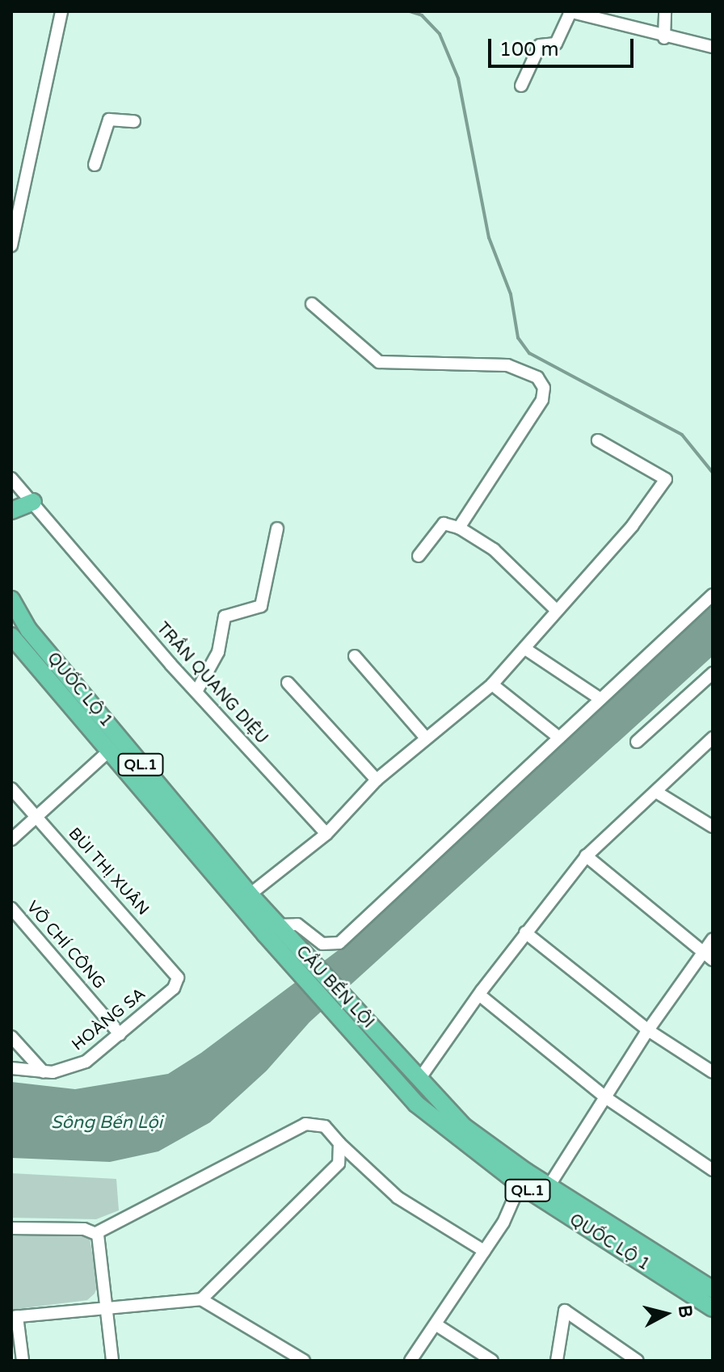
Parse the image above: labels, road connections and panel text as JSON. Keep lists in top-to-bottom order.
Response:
{
  "streets": {
    "highway": ["QUỐC LỘ 1", "QL.1", "CẦU BẾN LỘI"],
    "street": [
      "TRẦN QUANG DIỆU",
      "BÙI THỊ XUÂN",
      "VÕ CHÍ CÔNG",
      "HOÀNG SA"
    ]
  },
  "crossings": [
    ["QUỐC LỘ 1", "CẦU BẾN LỘI"],
    ["BÙI THỊ XUÂN", "HOÀNG SA"],
    ["VÕ CHÍ CÔNG", "HOÀNG SA"]
  ],
  "water": ["Sông Bến Lội"],
  "scale_bar": "100 m",
  "north": "right"
}
